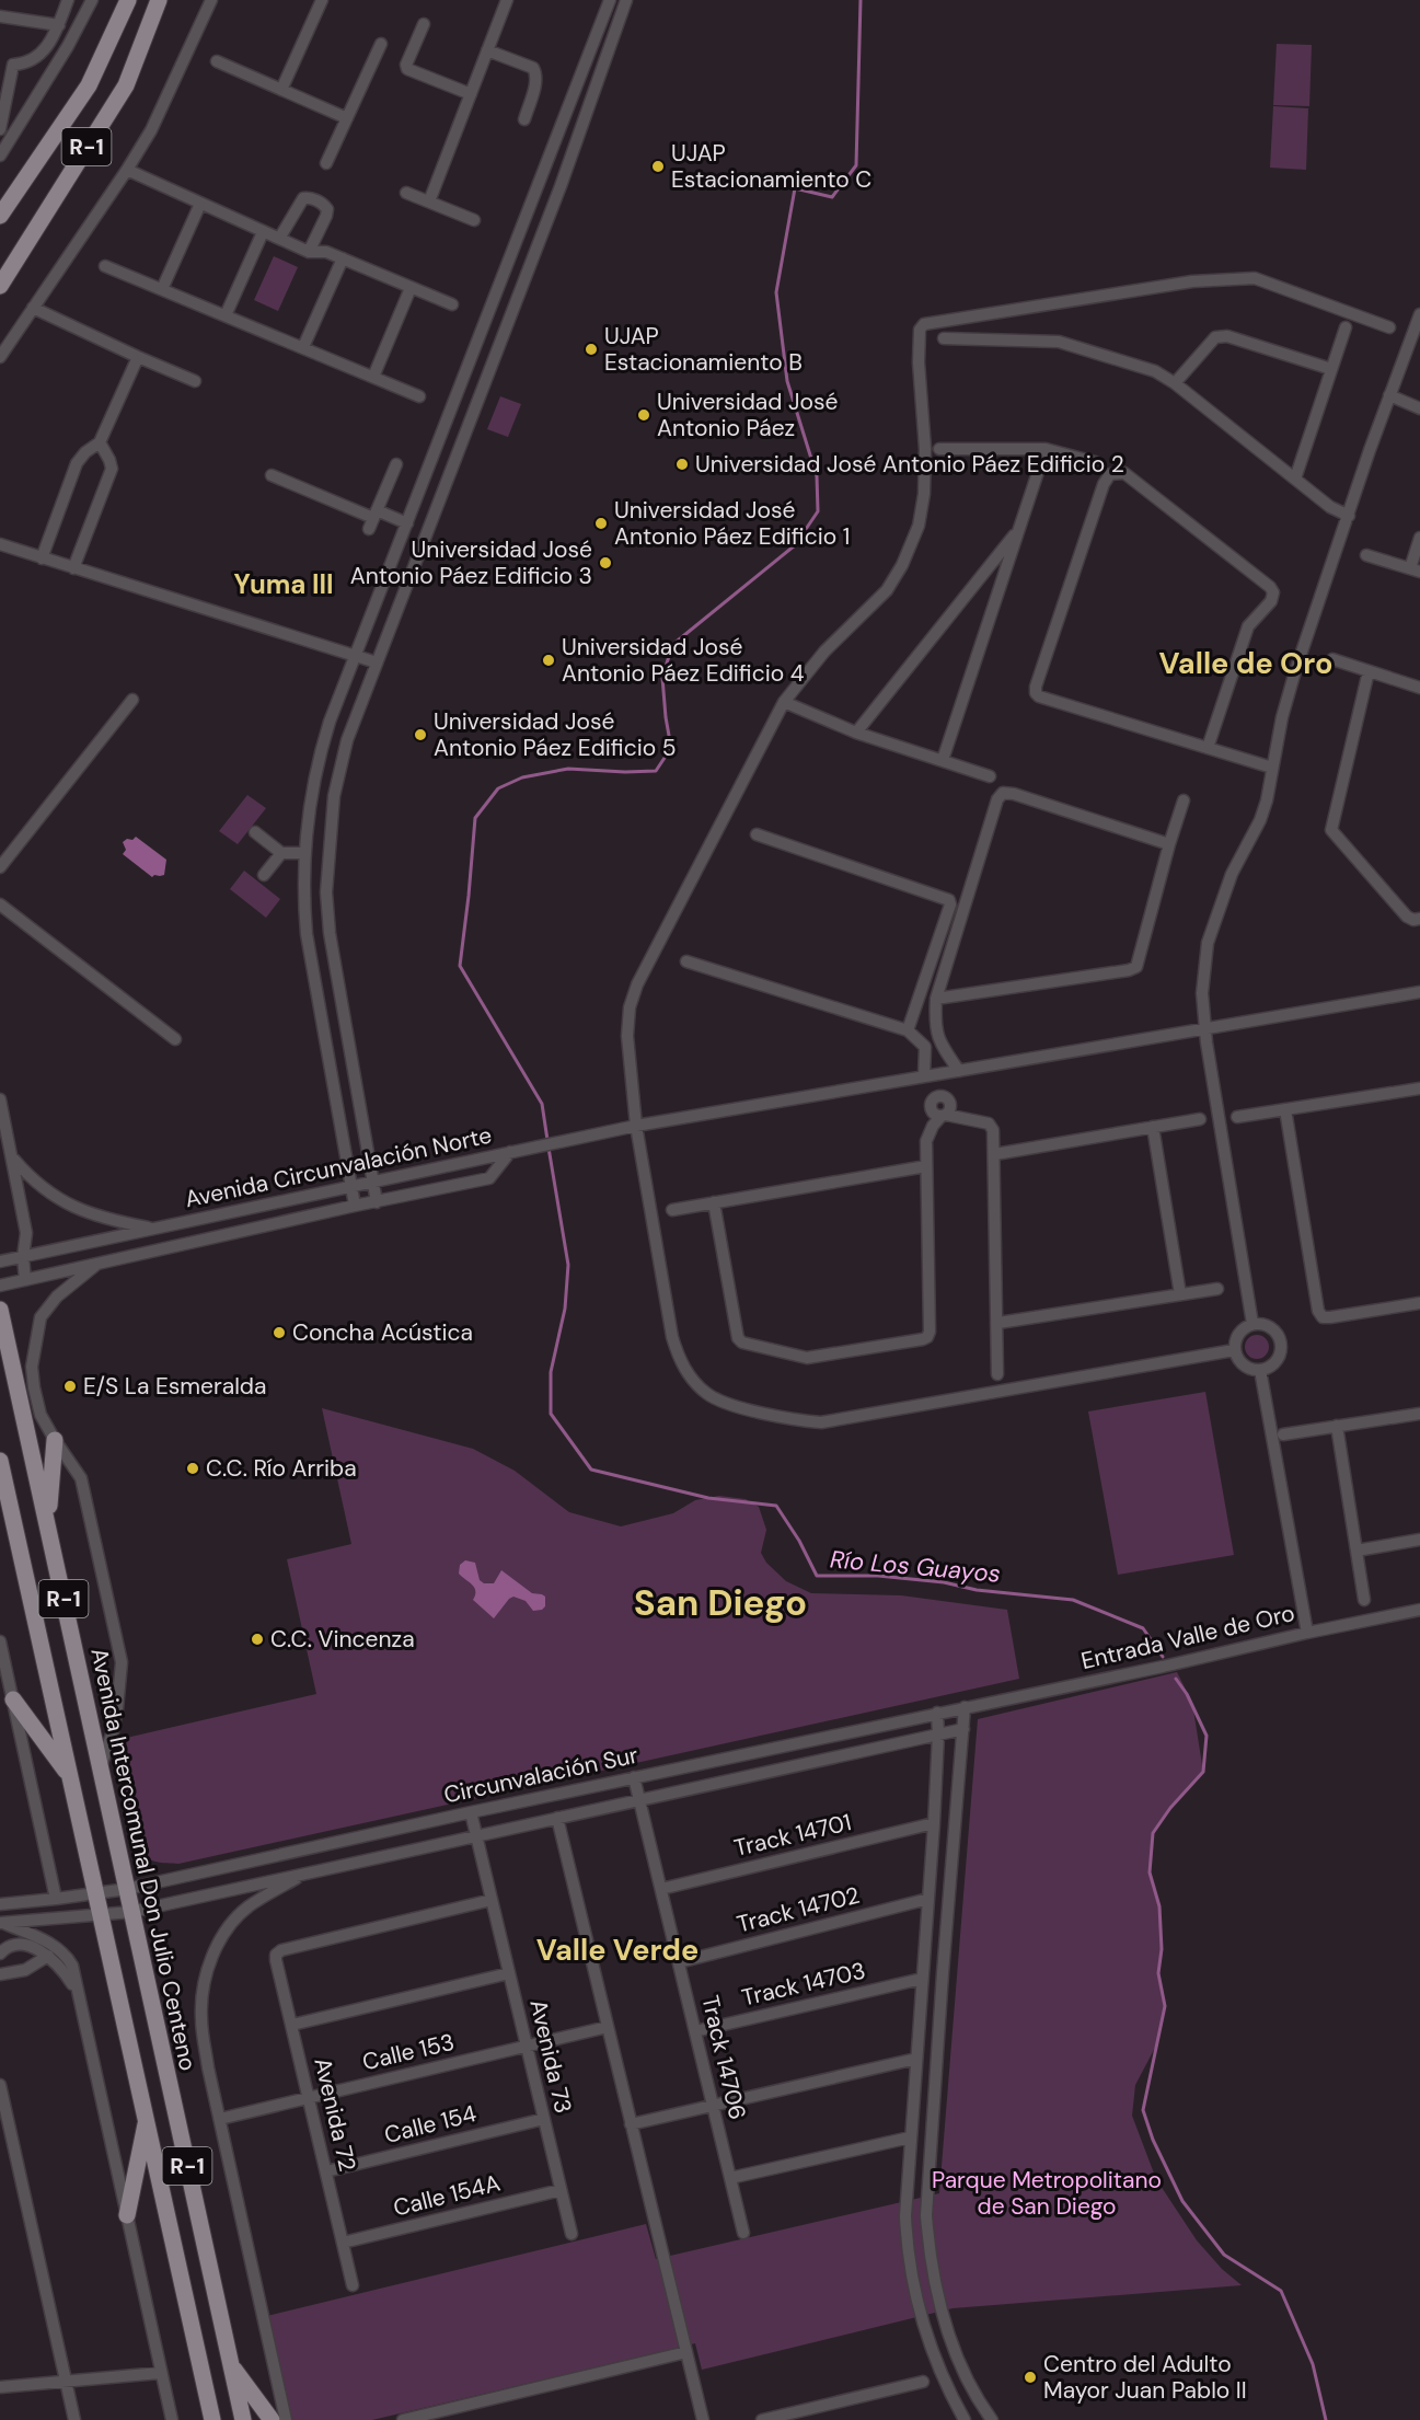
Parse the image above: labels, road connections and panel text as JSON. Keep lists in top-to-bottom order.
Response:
{
  "streets": {
    "main road": ["R-1", "Avenida Intercomunal Don Julio Centeno"],
    "street": [
      "Avenida Circunvalación Norte",
      "Entrada Valle de Oro",
      "Circunvalación Sur",
      "Track 14701",
      "Track 14702",
      "Track 14703",
      "Calle 153",
      "Avenida 73",
      "Track 14706",
      "Avenida 72",
      "Calle 154",
      "Calle 154A"
    ]
  },
  "crossings": [
    ["R-1", "Circunvalación Sur"],
    ["Entrada Valle de Oro", "Circunvalación Sur"],
    ["Circunvalación Sur", "Avenida Intercomunal Don Julio Centeno"],
    ["Circunvalación Sur", "Avenida 73"],
    ["Circunvalación Sur", "Track 14706"],
    ["Track 14701", "Track 14706"],
    ["Track 14702", "Track 14706"],
    ["Track 14703", "Track 14706"],
    ["Calle 153", "Avenida 73"],
    ["Calle 153", "Avenida 72"],
    ["Avenida 73", "Avenida 72"],
    ["Avenida 73", "Calle 154"],
    ["Avenida 73", "Calle 154A"],
    ["Avenida 72", "Calle 154"],
    ["Avenida 72", "Calle 154A"]
  ],
  "districts": [
    "Yuma III",
    "Valle de Oro",
    "San Diego",
    "Valle Verde"
  ],
  "water": ["Río Los Guayos"],
  "parks": ["Parque Metropolitano de San Diego"],
  "places": [
    "UJAP Estacionamiento C",
    "UJAP Estacionamiento B",
    "Universidad José Antonio Páez",
    "Universidad José Antonio Páez Edificio 2",
    "Universidad José Antonio Páez Edificio 1",
    "Universidad José Antonio Páez Edificio 3",
    "Universidad José Antonio Páez Edificio 4",
    "Universidad José Antonio Páez Edificio 5",
    "Concha Acústica",
    "E/S La Esmeralda",
    "C.C. Río Arriba",
    "C.C. Vincenza",
    "Centro del Adulto Mayor Juan Pablo II"
  ]
}
